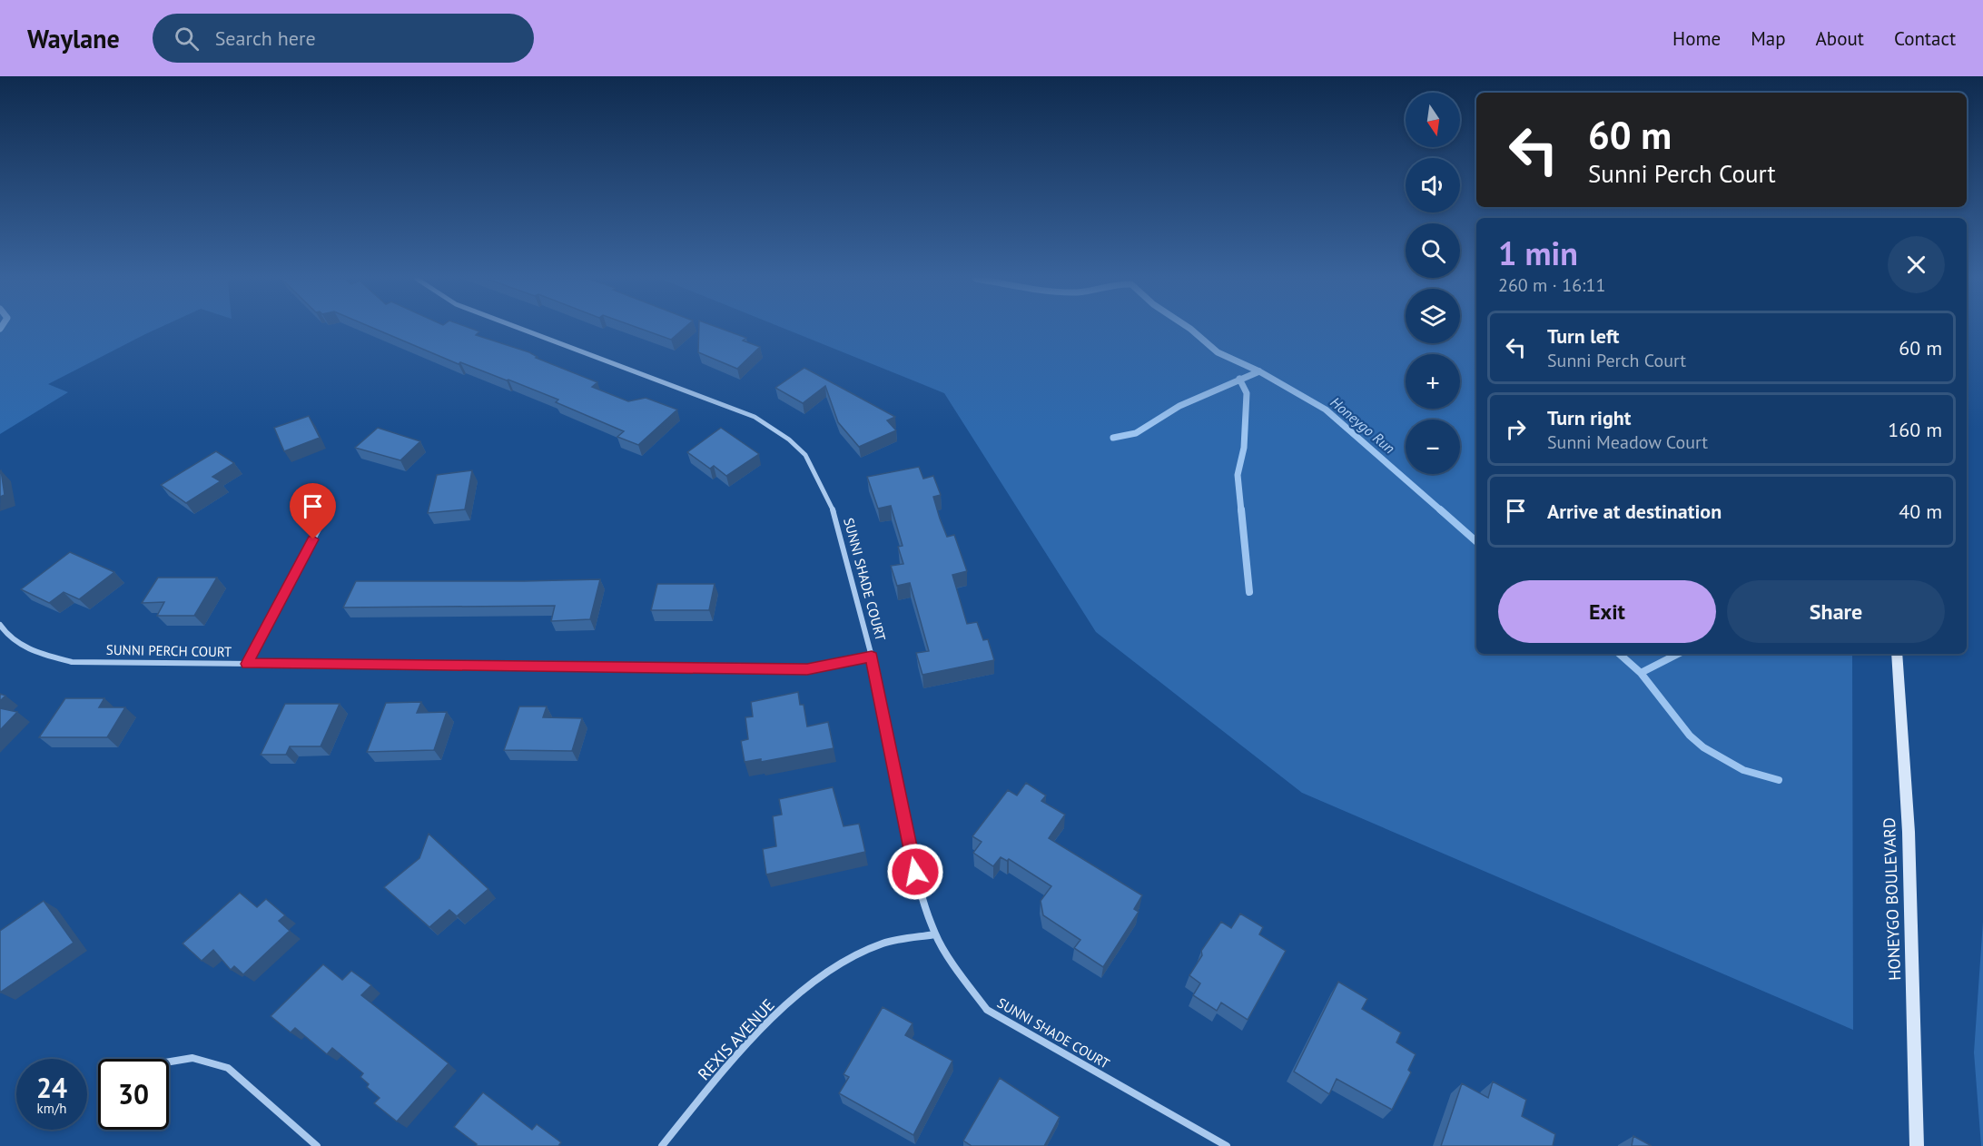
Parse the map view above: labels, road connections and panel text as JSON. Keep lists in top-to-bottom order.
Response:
{
  "streets": {
    "main road": ["HONEYGO BOULEVARD"],
    "street": ["SUNNI SHADE COURT", "SUNNI PERCH COURT", "REXIS AVENUE"]
  },
  "crossings": [
    ["SUNNI SHADE COURT", "SUNNI PERCH COURT"],
    ["SUNNI SHADE COURT", "REXIS AVENUE"]
  ],
  "water": ["Honeygo Run"],
  "north": "bottom",
  "page": {
    "header": "Waylane",
    "search": "Search here",
    "nav": [
      "Home",
      "Map",
      "About",
      "Contact"
    ],
    "map_buttons": ["+", "−"],
    "turn": ["60 m", "Sunni Perch Court"],
    "heading": ["1 min", "260 m · 16:11"],
    "list": [
      {
        "name": "Turn left",
        "note": "Sunni Perch Court",
        "value": "60 m"
      },
      {
        "name": "Turn right",
        "note": "Sunni Meadow Court",
        "value": "160 m"
      },
      {
        "name": "Arrive at destination",
        "value": "40 m"
      }
    ],
    "buttons": ["Exit", "Share"],
    "speed": "24 km/h",
    "limit": "30"
  }
}
